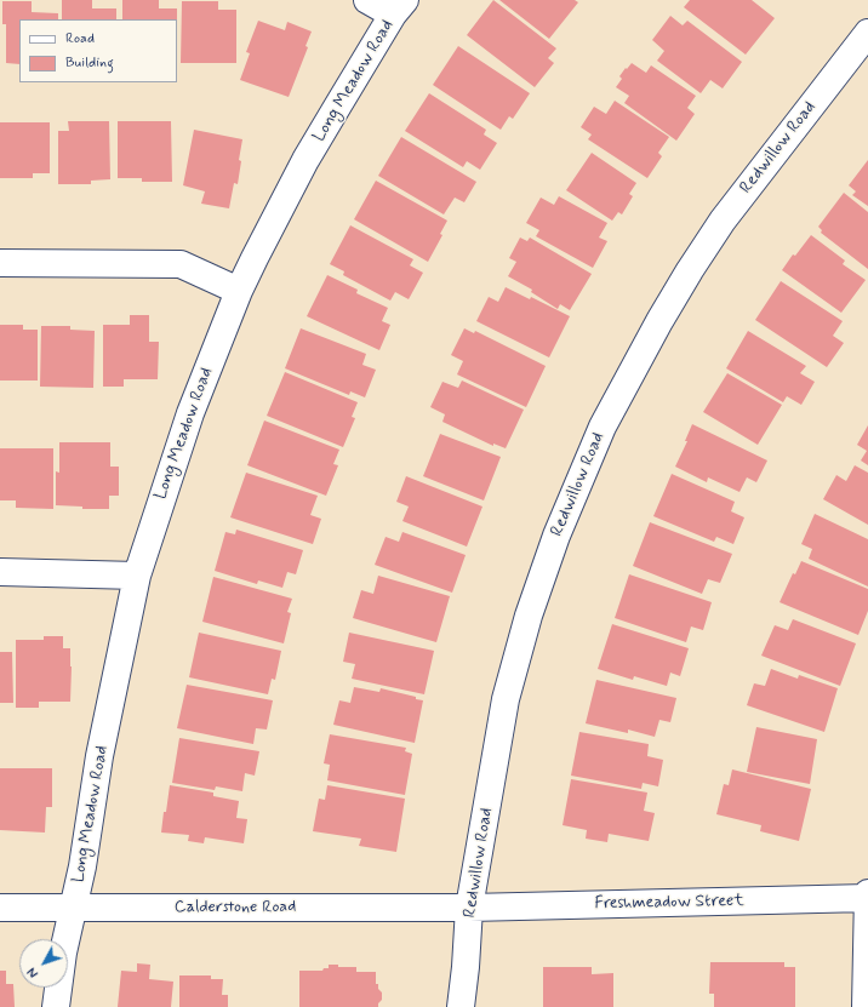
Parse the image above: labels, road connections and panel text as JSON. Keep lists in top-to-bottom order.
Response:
{
  "streets": {
    "street": [
      "Long Meadow Road",
      "Redwillow Road",
      "Freshmeadow Street",
      "Calderstone Road"
    ]
  },
  "crossings": [
    ["Long Meadow Road", "Calderstone Road"],
    ["Redwillow Road", "Freshmeadow Street"],
    ["Redwillow Road", "Calderstone Road"],
    ["Freshmeadow Street", "Calderstone Road"]
  ],
  "legend": ["Road", "Building"],
  "north": "bottom left"
}
